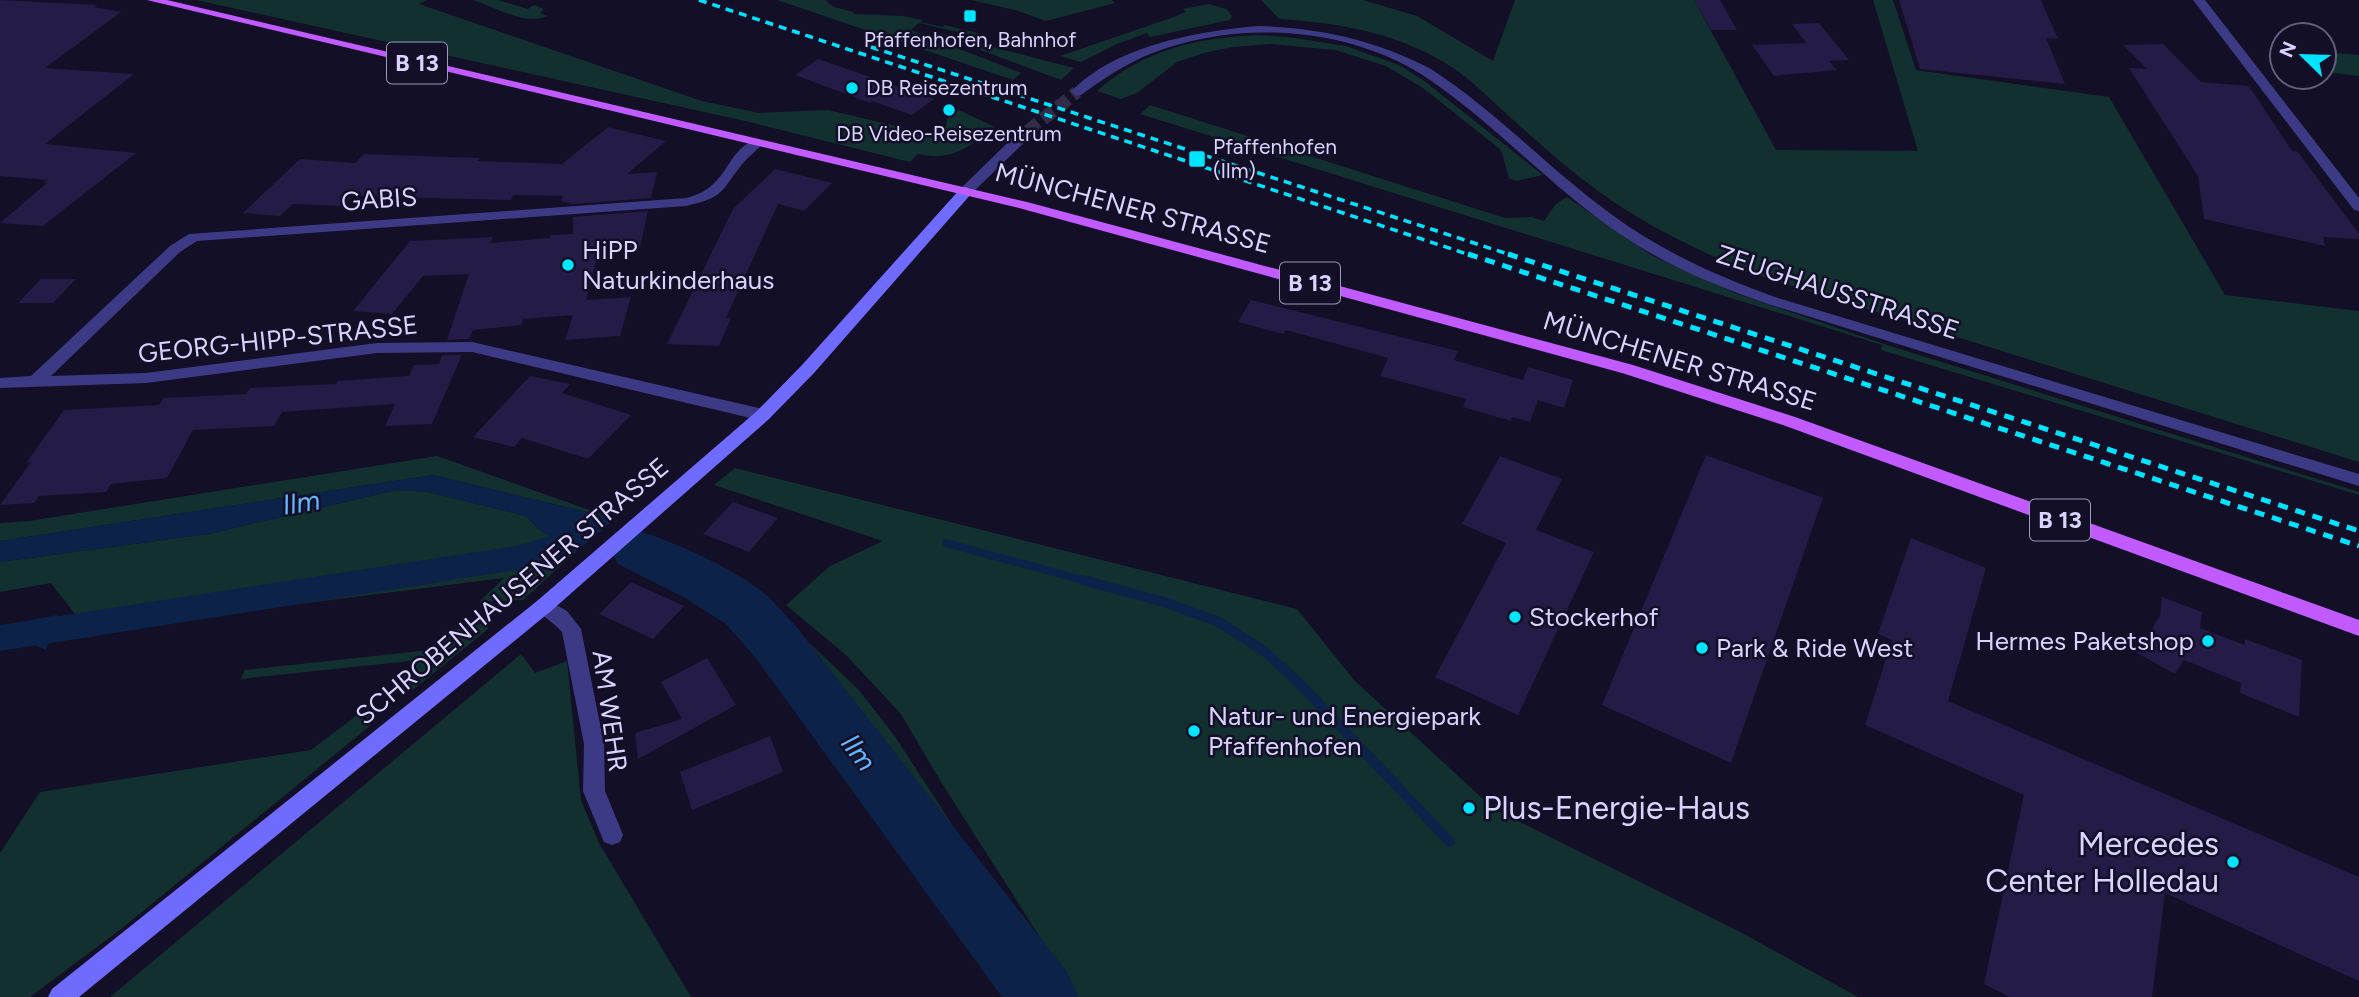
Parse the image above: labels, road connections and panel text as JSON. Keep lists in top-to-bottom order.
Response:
{
  "streets": {
    "main road": ["B 13", "MÜNCHENER STRASSE", "SCHROBENHAUSENER STRASSE"],
    "street": [
      "GABIS",
      "ZEUGHAUSSTRASSE",
      "GEORG-HIPP-STRASSE",
      "AM WEHR"
    ]
  },
  "crossings": [
    ["GABIS", "MÜNCHENER STRASSE"],
    ["GABIS", "GEORG-HIPP-STRASSE"],
    ["MÜNCHENER STRASSE", "SCHROBENHAUSENER STRASSE"],
    ["GEORG-HIPP-STRASSE", "SCHROBENHAUSENER STRASSE"],
    ["SCHROBENHAUSENER STRASSE", "AM WEHR"]
  ],
  "water": ["Ilm"],
  "places": {
    "transit": ["Pfaffenhofen, Bahnhof", "Pfaffenhofen (Ilm)"],
    "other": [
      "DB Reisezentrum",
      "DB Video-Reisezentrum",
      "HiPP Naturkinderhaus",
      "Stockerhof",
      "Hermes Paketshop",
      "Park & Ride West",
      "Natur- und Energiepark Pfaffenhofen",
      "Plus-Energie-Haus",
      "Mercedes Center Holledau"
    ]
  },
  "north": "top left"
}
